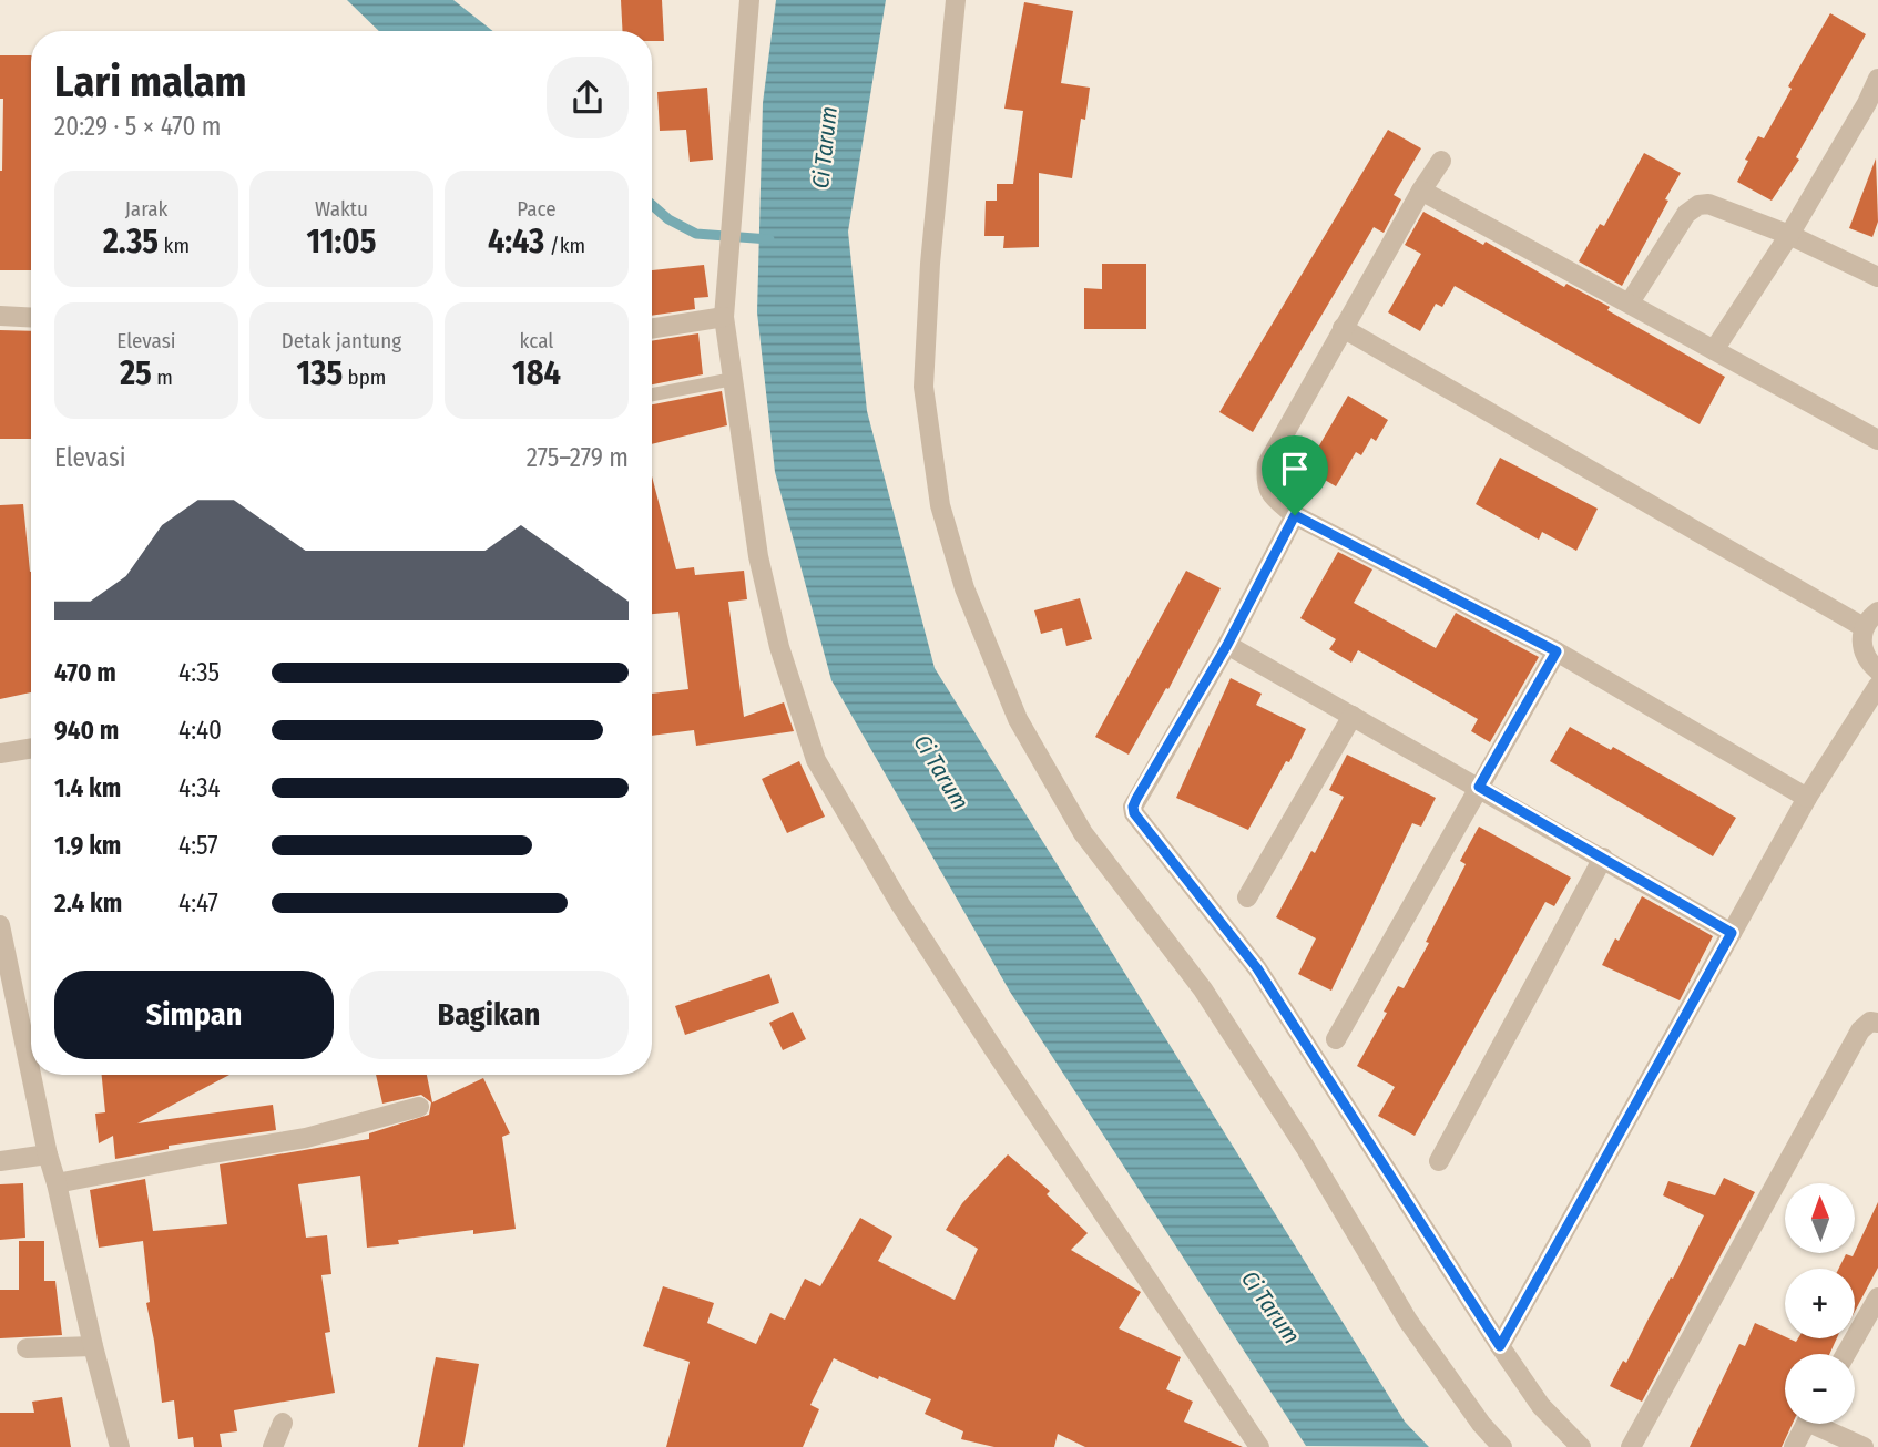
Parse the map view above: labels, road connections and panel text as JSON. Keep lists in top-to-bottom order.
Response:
{
  "water": ["Ci Tarum"],
  "north": "top",
  "page": {
    "heading": ["Lari malam", "20:29 · 5 × 470 m"],
    "stats": [
      ["Jarak", "2.35 km"],
      ["Waktu", "11:05"],
      ["Pace", "4:43 /km"],
      ["Elevasi", "25 m"],
      ["Detak jantung", "135 bpm"],
      ["kcal", "184"]
    ],
    "chart": ["Elevasi", "275–279 m"],
    "list": [
      {
        "name": "470 m",
        "note": "4:35"
      },
      {
        "name": "940 m",
        "note": "4:40"
      },
      {
        "name": "1.4 km",
        "note": "4:34"
      },
      {
        "name": "1.9 km",
        "note": "4:57"
      },
      {
        "name": "2.4 km",
        "note": "4:47"
      }
    ],
    "buttons": ["Simpan", "Bagikan"],
    "map_buttons": ["+", "−"]
  }
}
